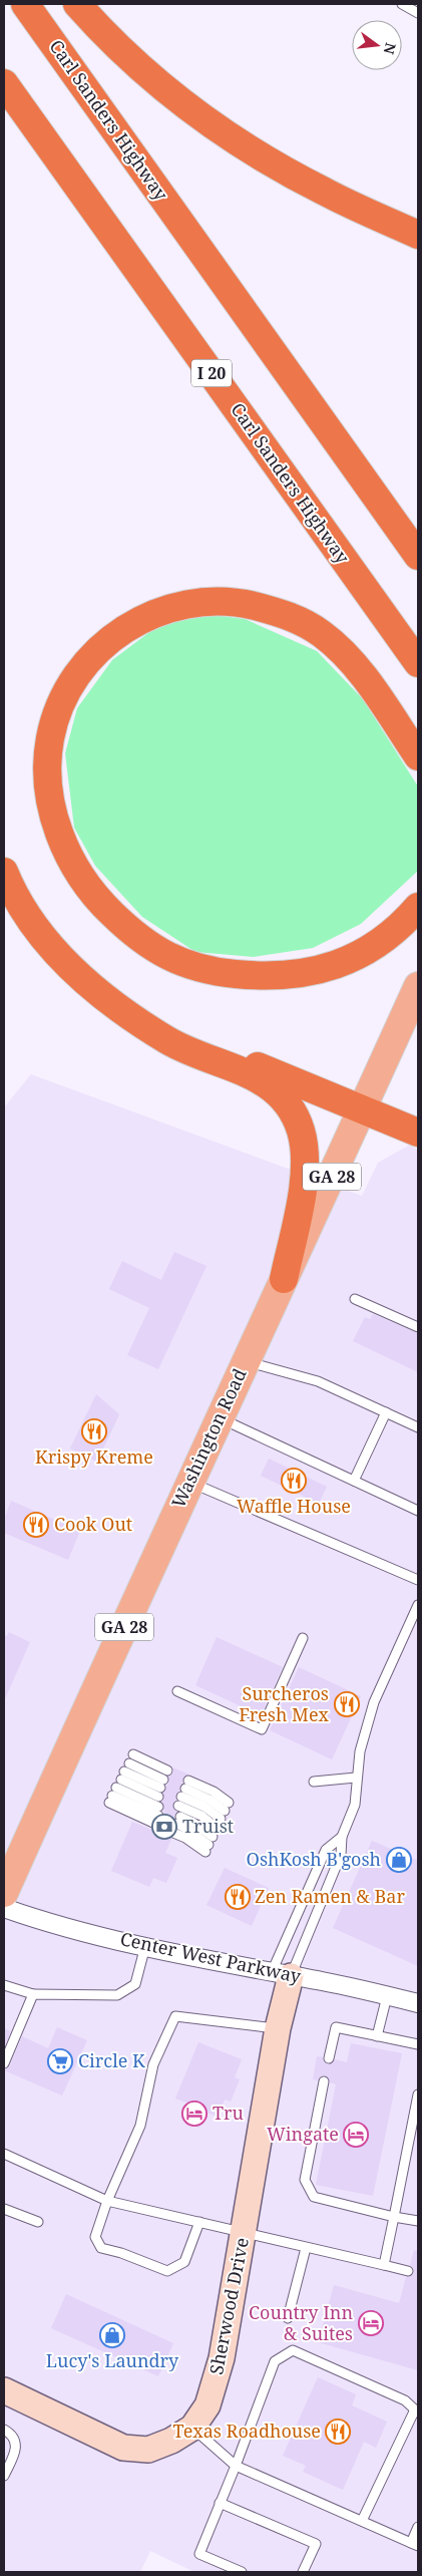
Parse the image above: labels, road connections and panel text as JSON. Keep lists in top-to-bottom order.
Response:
{
  "streets": {
    "highway": ["Carl Sanders Highway", "I 20"],
    "main road": ["GA 28", "Washington Road"],
    "street": ["Center West Parkway", "Sherwood Drive"]
  },
  "crossings": [
    ["Center West Parkway", "Sherwood Drive"]
  ],
  "places": {
    "restaurant": [
      "Krispy Kreme",
      "Waffle House",
      "Cook Out",
      "Surcheros Fresh Mex",
      "Zen Ramen & Bar",
      "Texas Roadhouse"
    ],
    "bank": ["Truist"],
    "shop": ["OshKosh B'gosh", "Lucy's Laundry"],
    "supermarket": ["Circle K"],
    "hotel": ["Tru", "Wingate", "Country Inn & Suites"]
  },
  "north": "right"
}
